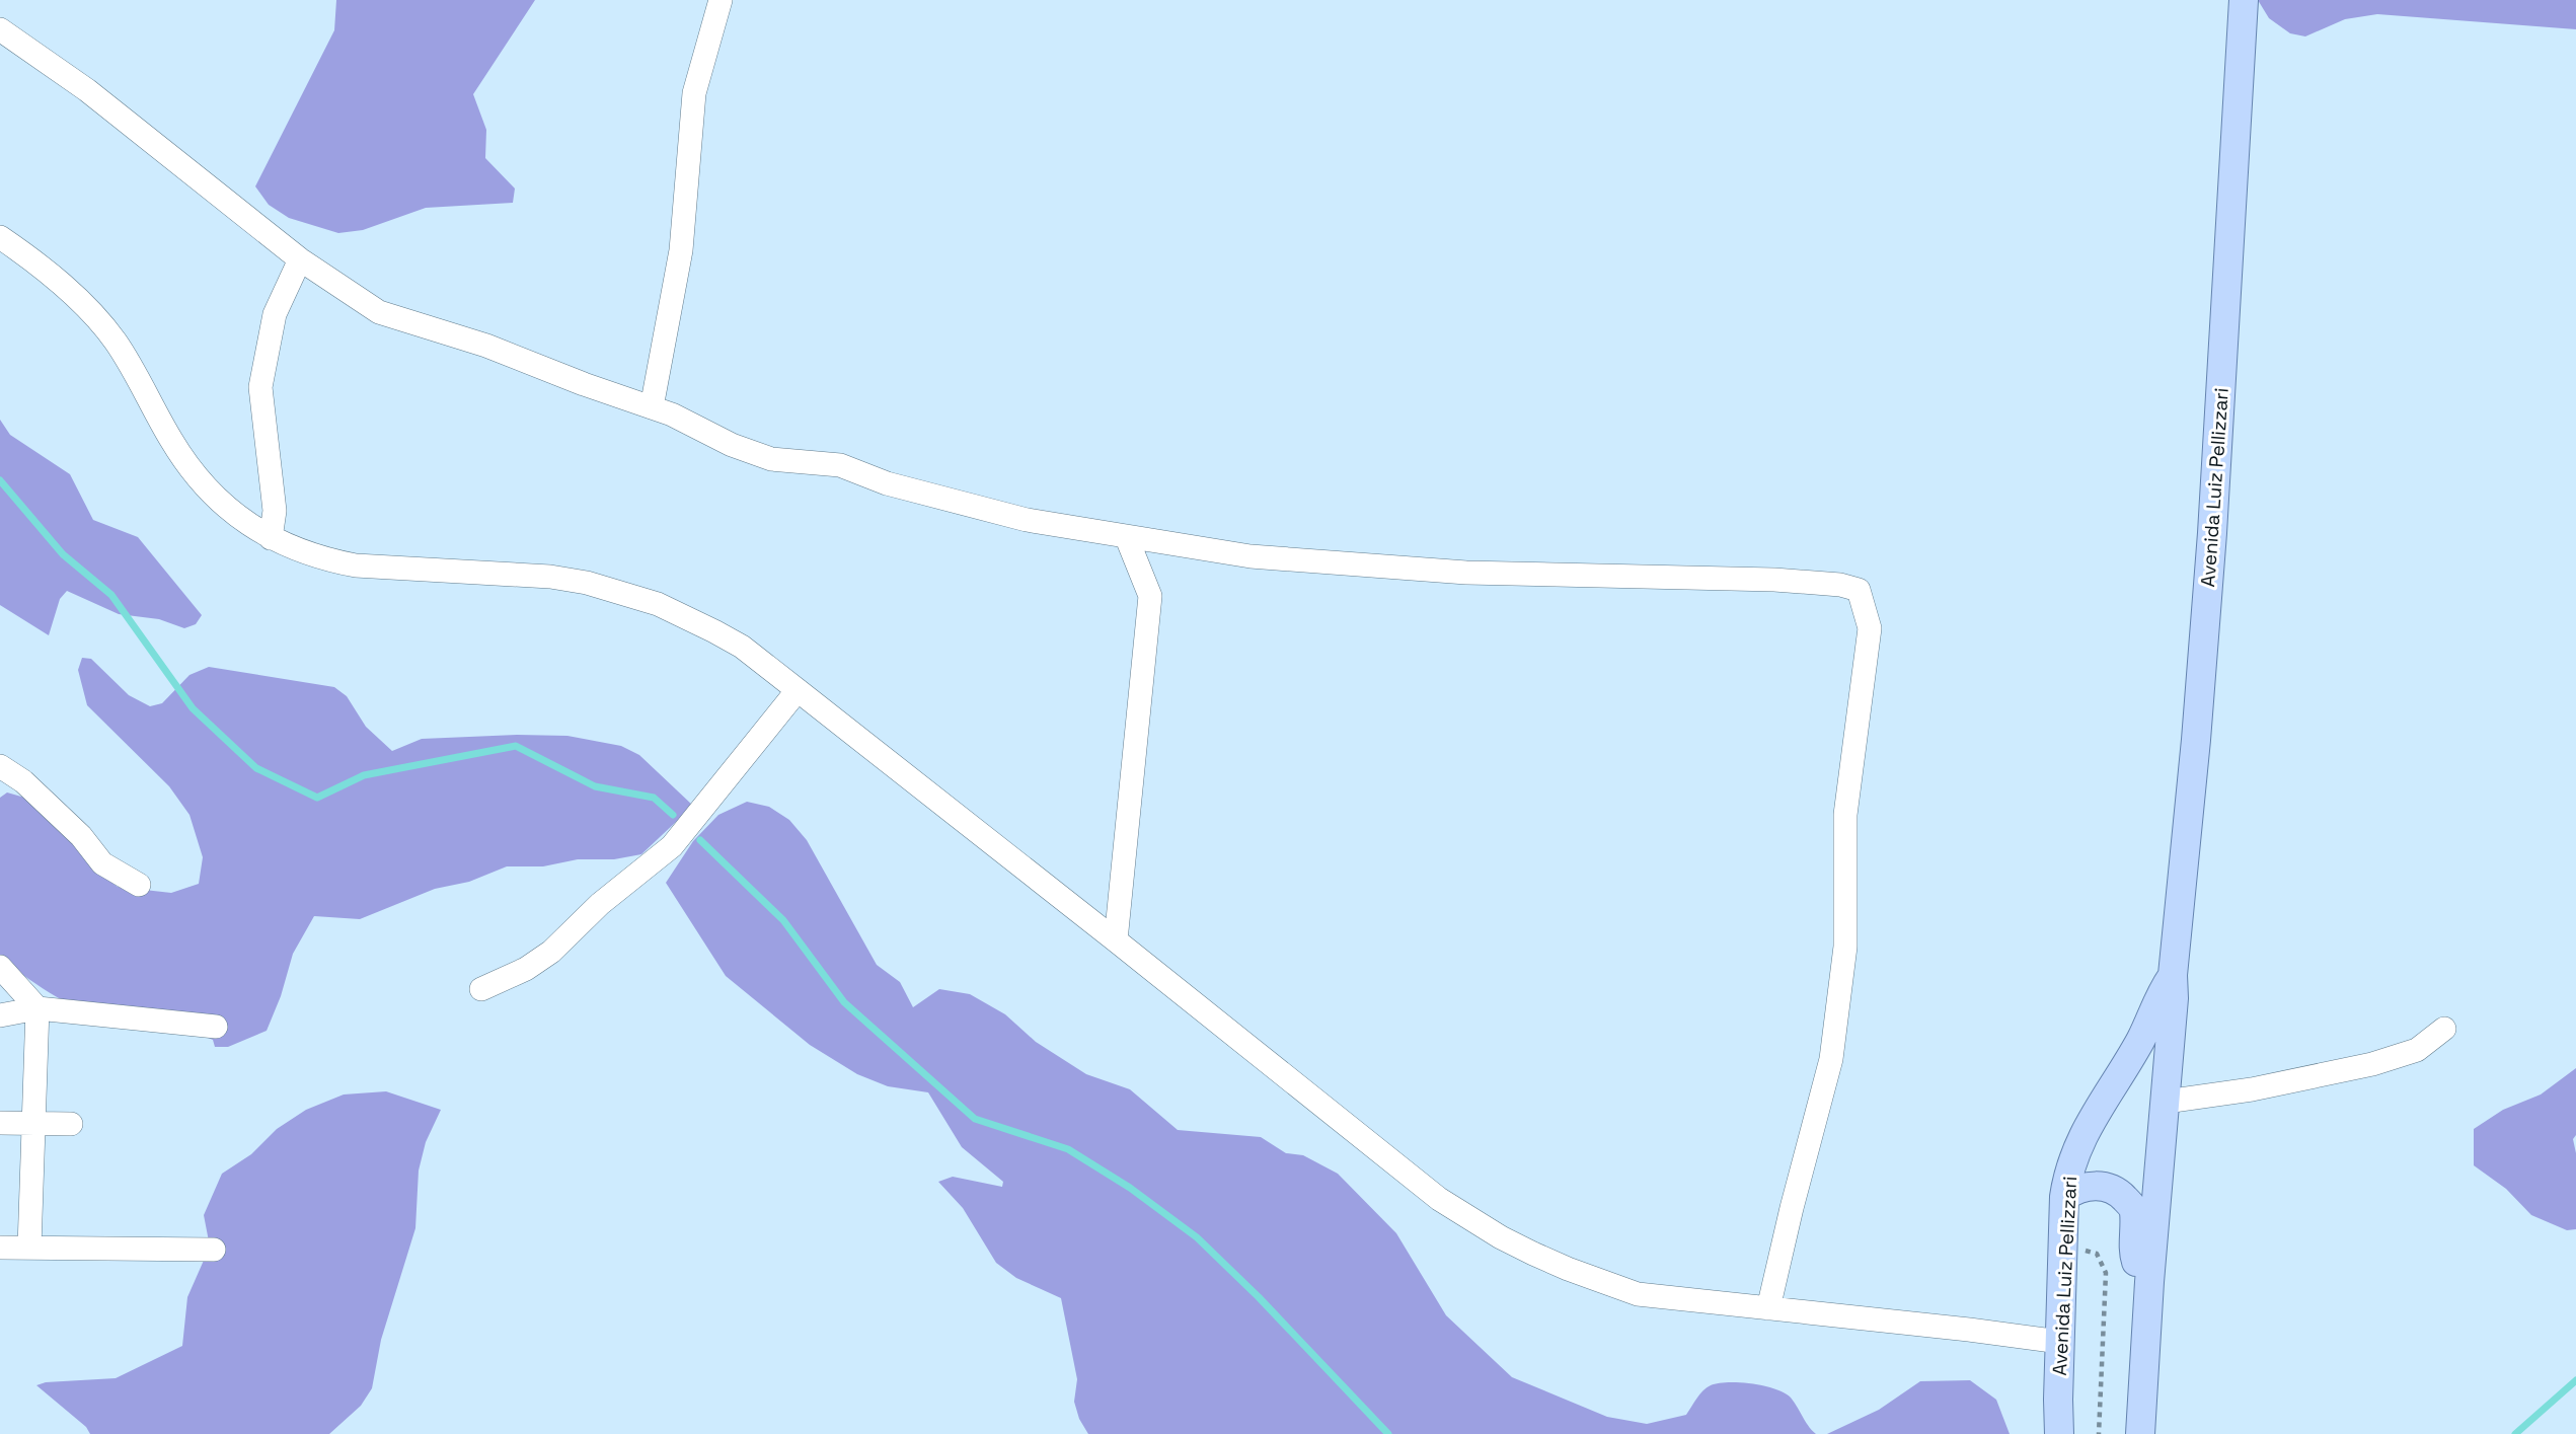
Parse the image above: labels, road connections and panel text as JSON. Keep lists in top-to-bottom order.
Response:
{
  "streets": {
    "main road": ["Avenida Luiz Pellizzari"]
  }
}
